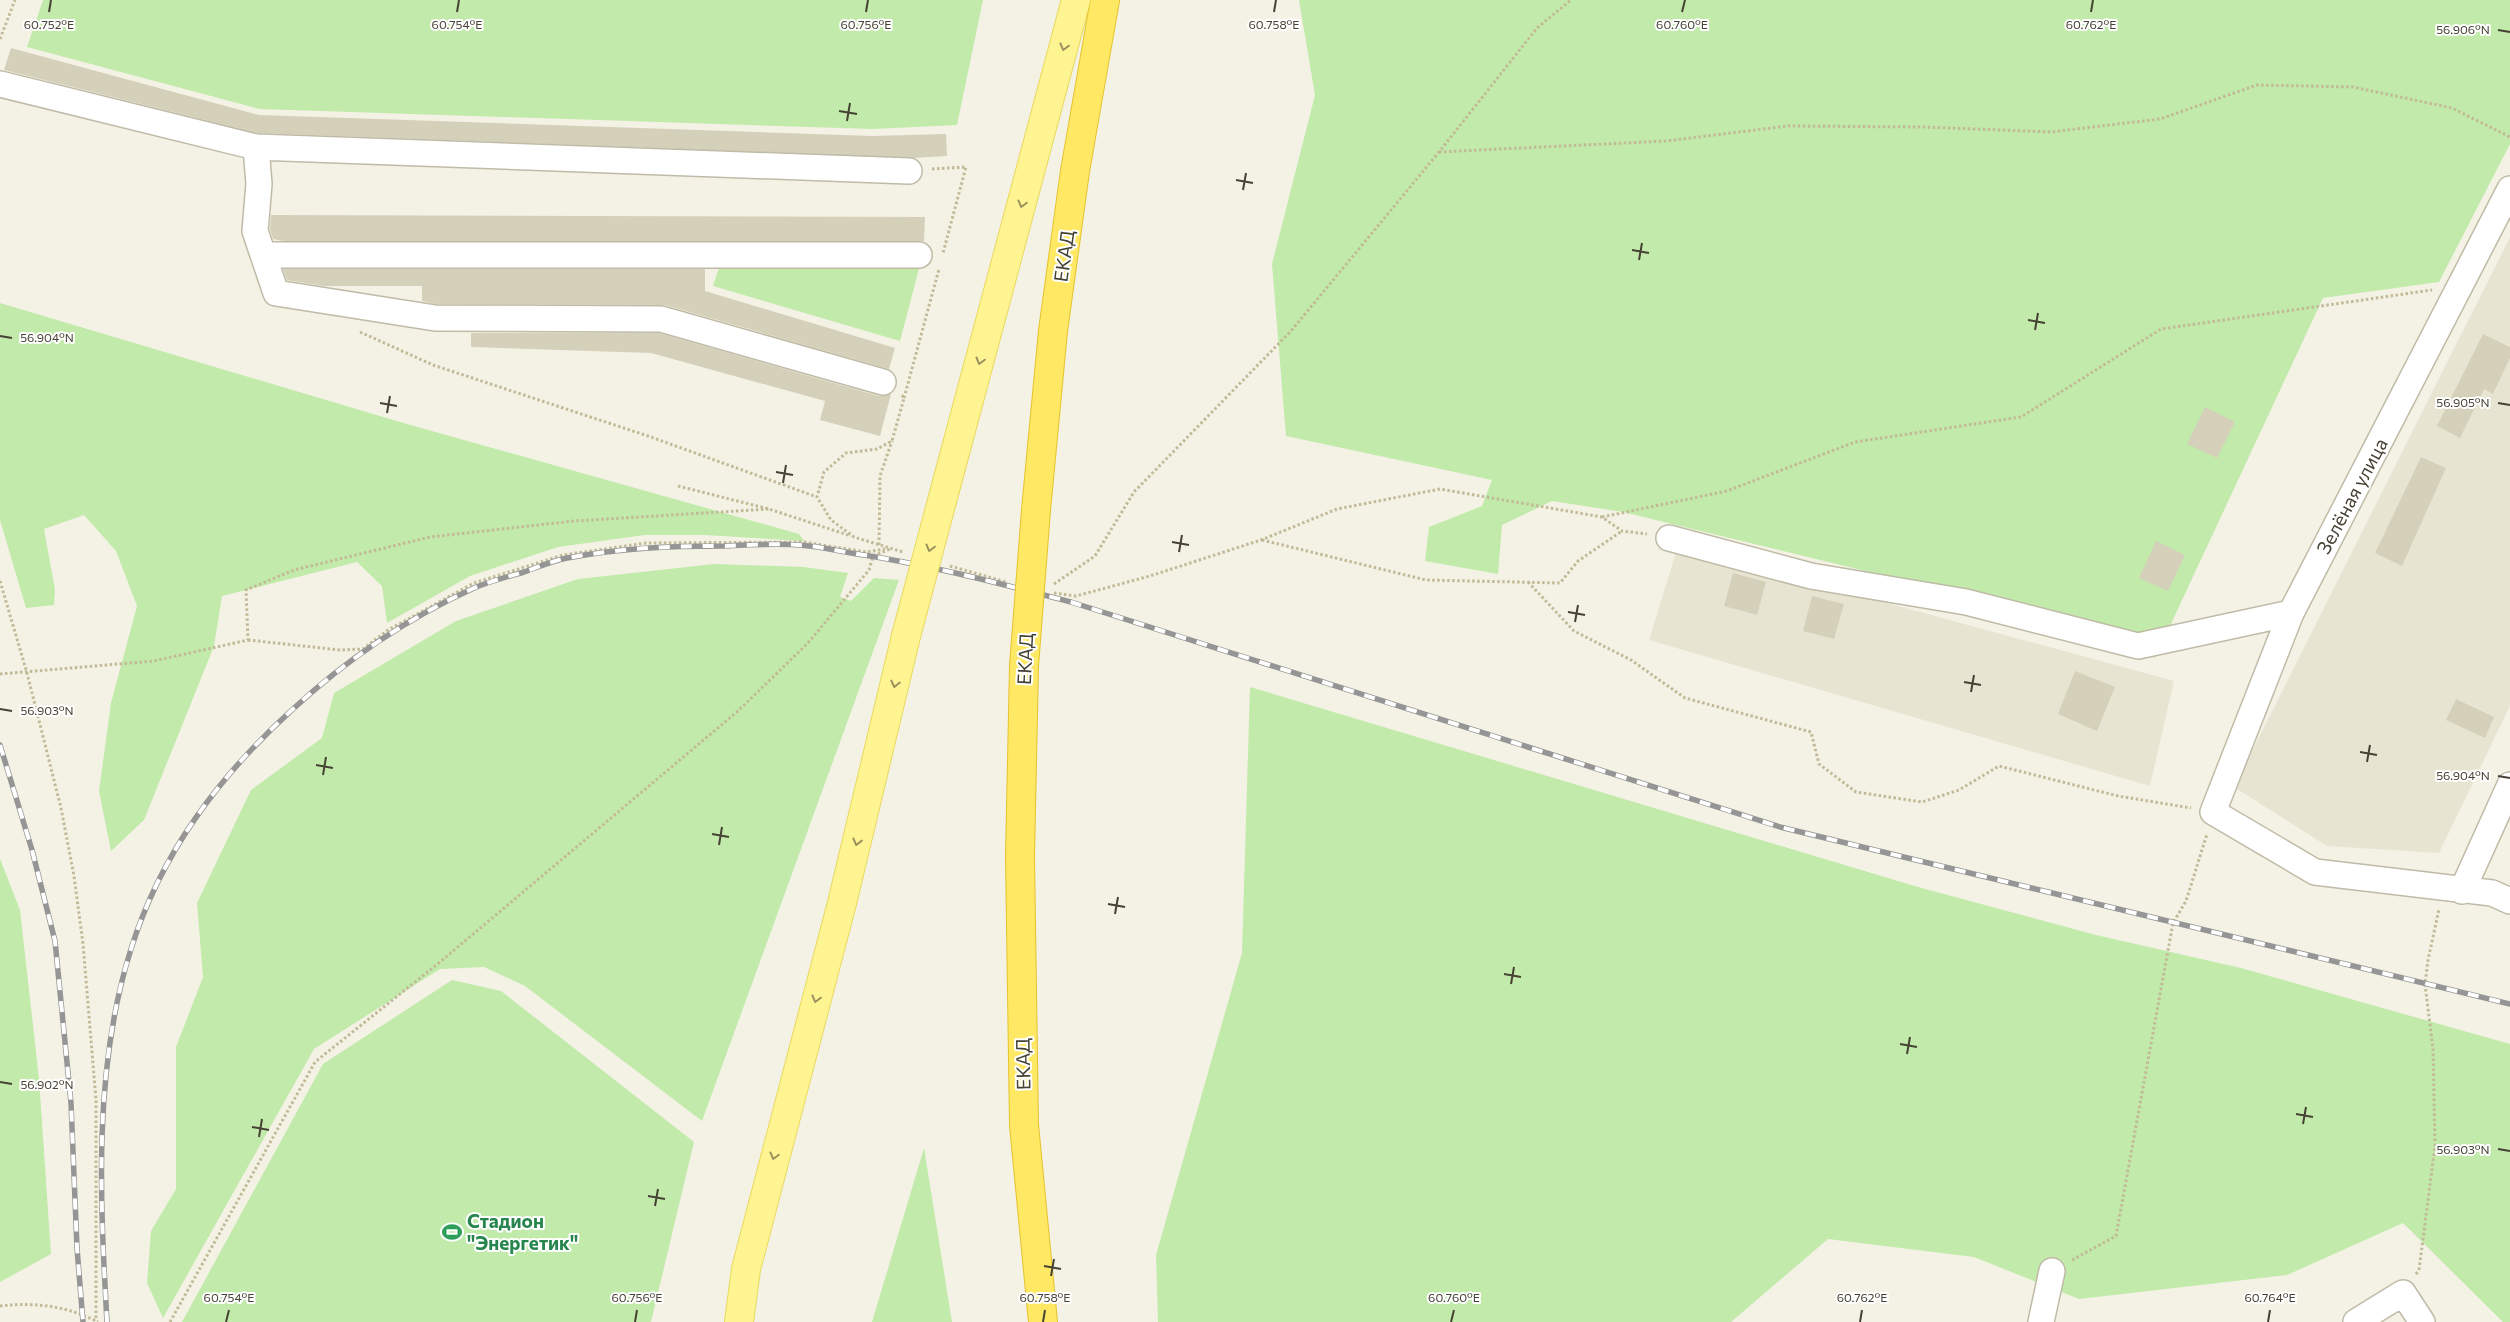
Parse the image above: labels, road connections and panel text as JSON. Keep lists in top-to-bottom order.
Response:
{
  "streets": {
    "highway": ["ЕКАД"],
    "street": ["Зелёная улица"]
  },
  "places": {
    "sports": ["Стадион \"Энергетик\""]
  },
  "coordinates": [
    "60.752°E",
    "60.754°E",
    "60.756°E",
    "60.758°E",
    "60.760°E",
    "60.762°E",
    "56.906°N",
    "56.904°N",
    "56.905°N",
    "56.903°N",
    "56.902°N",
    "60.764°E"
  ]
}
